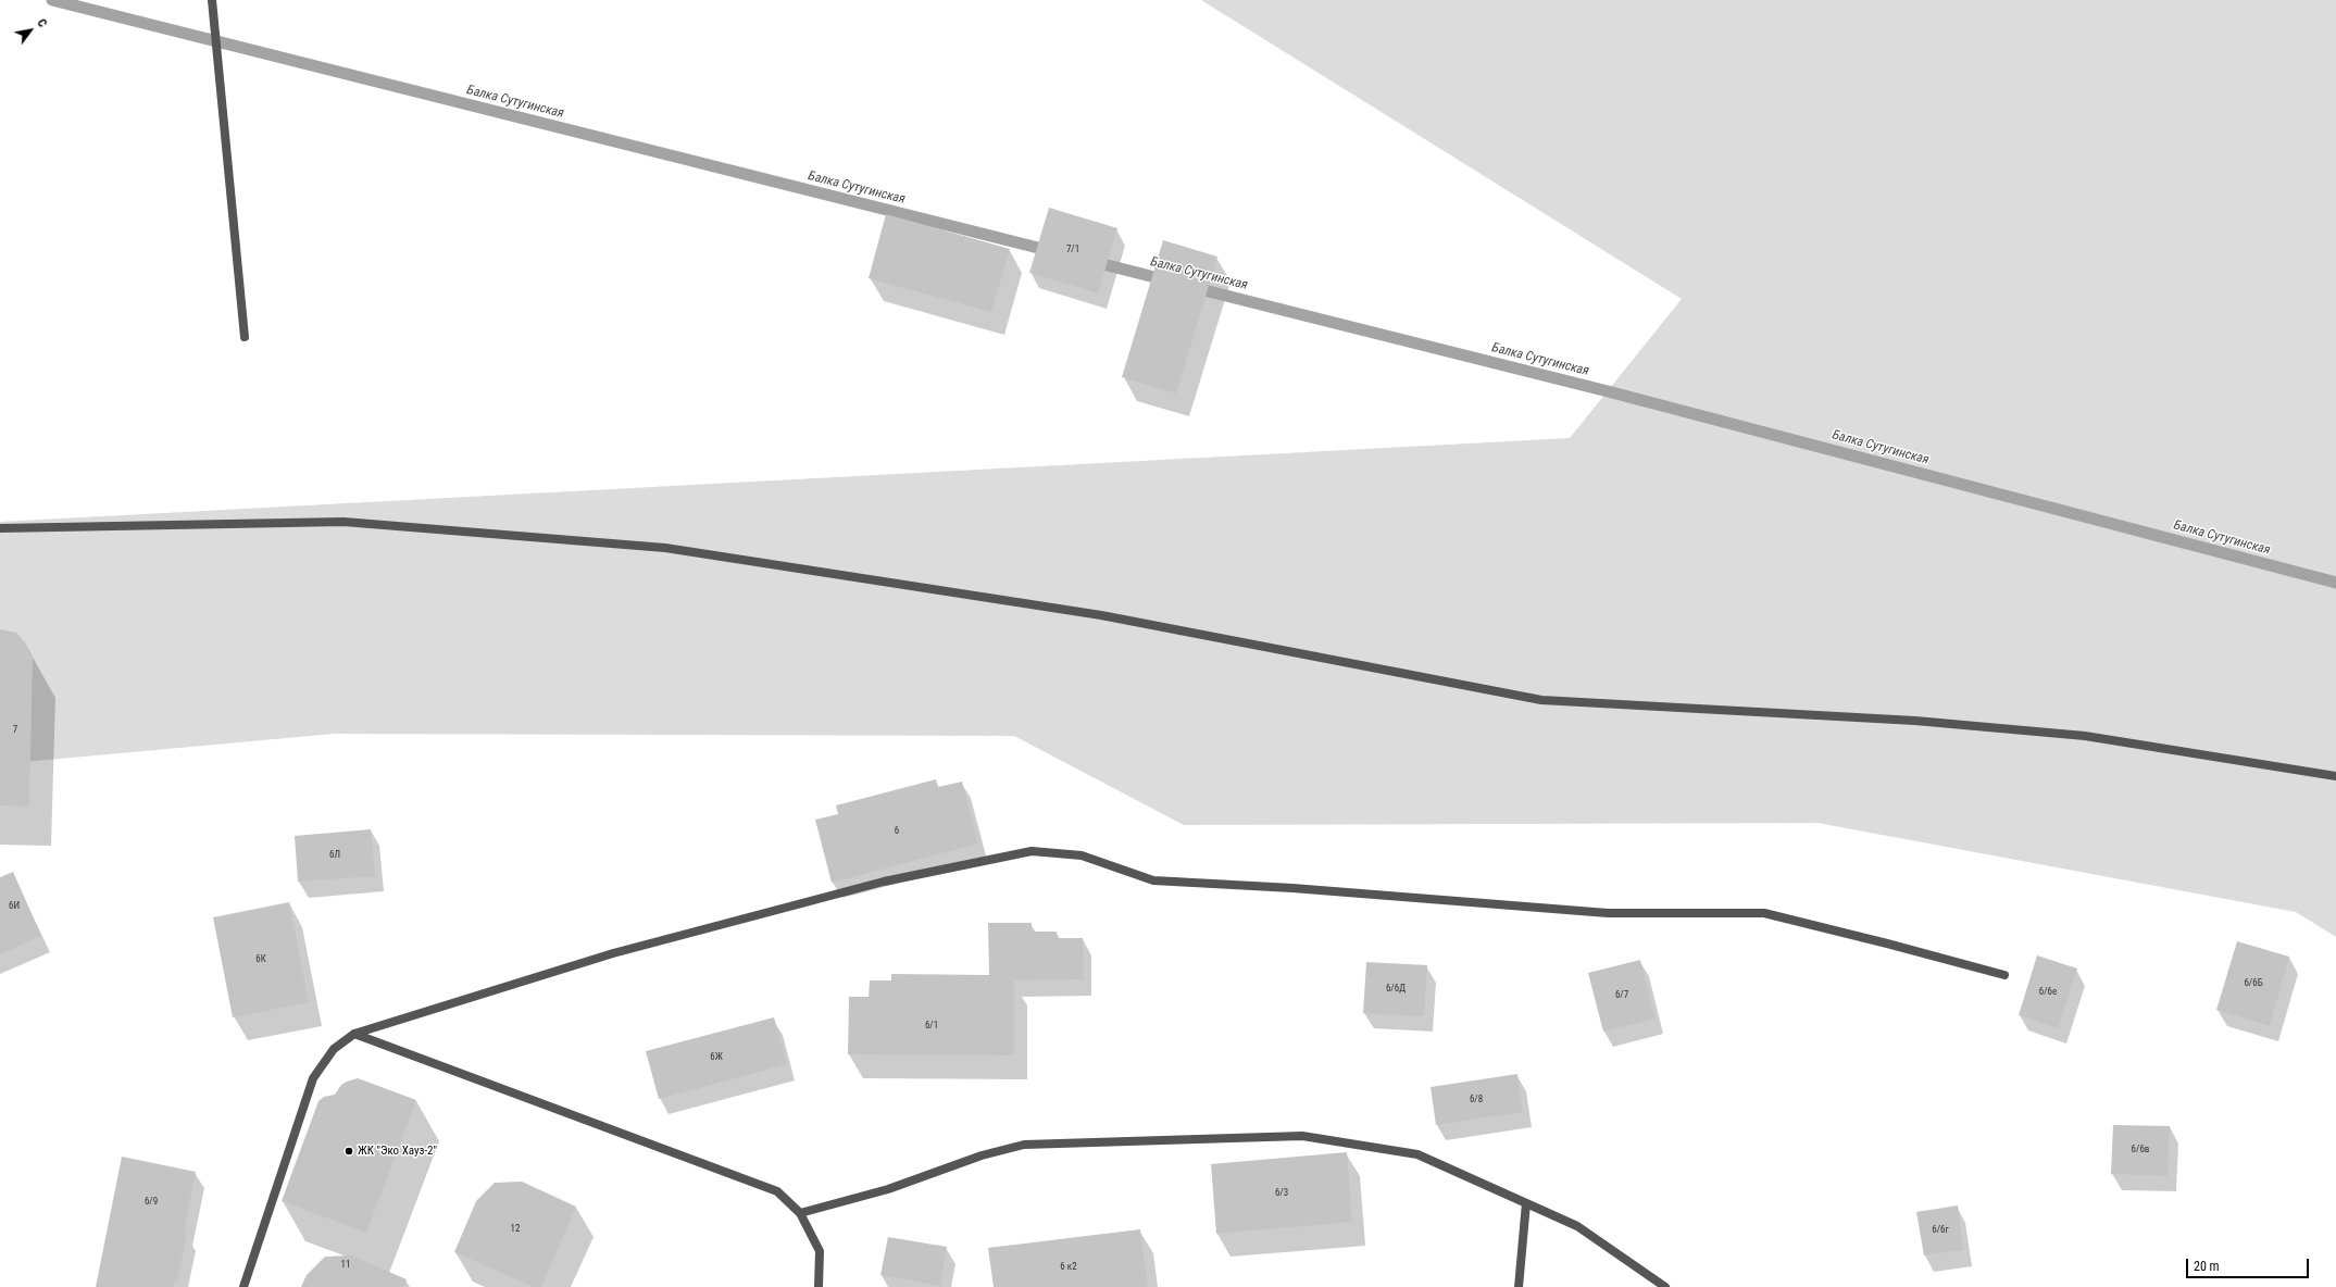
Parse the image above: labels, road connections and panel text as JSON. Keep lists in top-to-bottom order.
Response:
{
  "water": ["Балка Сутугинская"],
  "places": ["ЖК \"Эко Хауз-2\""],
  "house_numbers": [
    "7/1",
    "7",
    "6",
    "6Л",
    "6И",
    "6К",
    "6/6Б",
    "6/6Д",
    "6/6е",
    "6/7",
    "6/1",
    "6Ж",
    "6/8",
    "6/6в",
    "6/3",
    "6/9",
    "12",
    "6/6г",
    "11",
    "6 к2"
  ],
  "scale_bar": "20 m",
  "north": "top right"
}
